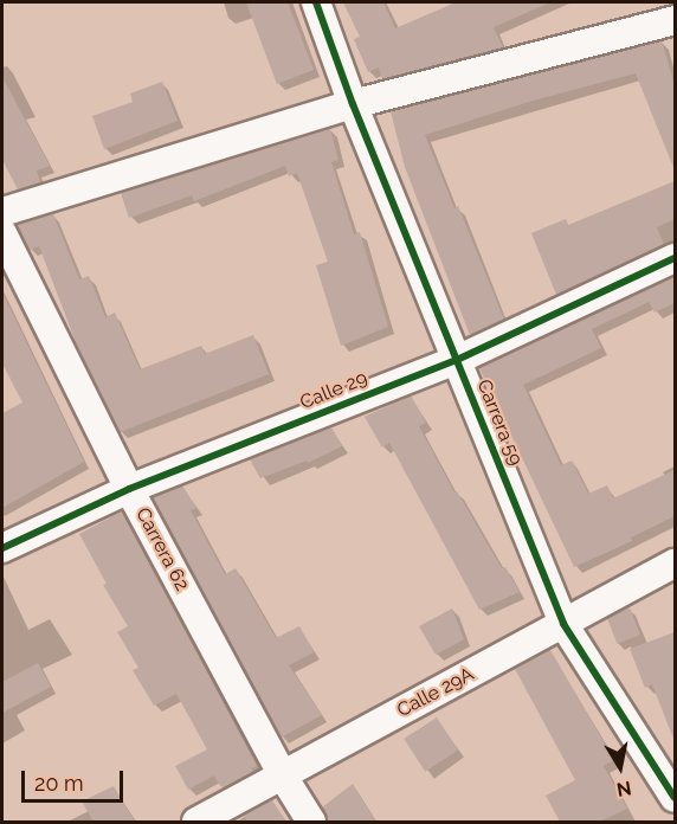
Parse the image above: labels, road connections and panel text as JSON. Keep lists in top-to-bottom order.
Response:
{
  "streets": {
    "street": [
      "Calle 29",
      "Carrera 59",
      "Carrera 62",
      "Calle 29A"
    ]
  },
  "crossings": [
    ["Calle 29", "Carrera 59"],
    ["Calle 29", "Carrera 62"],
    ["Carrera 59", "Calle 29A"],
    ["Carrera 62", "Calle 29A"]
  ],
  "scale_bar": "20 m",
  "north": "bottom"
}
